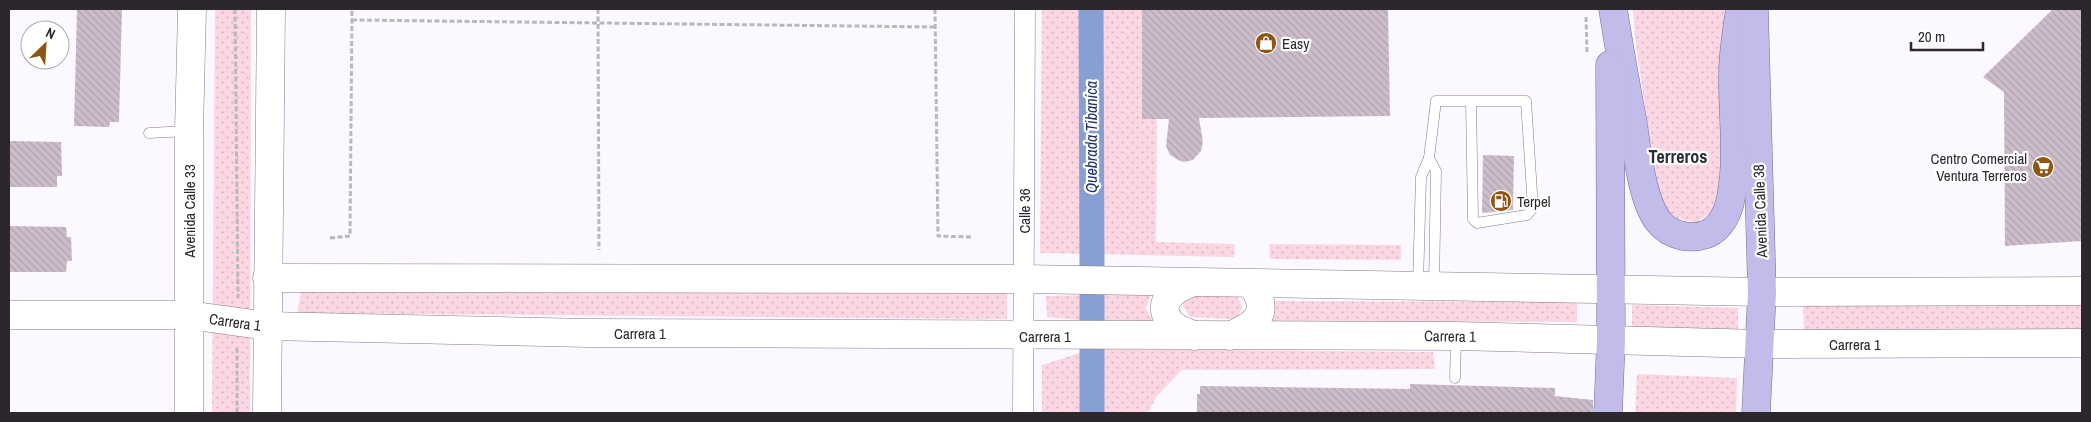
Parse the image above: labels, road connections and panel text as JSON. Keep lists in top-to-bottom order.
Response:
{
  "streets": {
    "main road": ["Avenida Calle 38"],
    "street": ["Avenida Calle 33", "Calle 36", "Carrera 1"]
  },
  "crossings": [
    ["Avenida Calle 33", "Carrera 1"],
    ["Calle 36", "Carrera 1"],
    ["Avenida Calle 38", "Carrera 1"]
  ],
  "districts": ["Terreros"],
  "water": ["Quebrada Tibaníca"],
  "places": {
    "shop": ["Easy"],
    "supermarket": ["Centro Comercial Ventura Terreros"],
    "fuel station": ["Terpel"]
  },
  "scale_bar": "20 m",
  "north": "top right"
}
